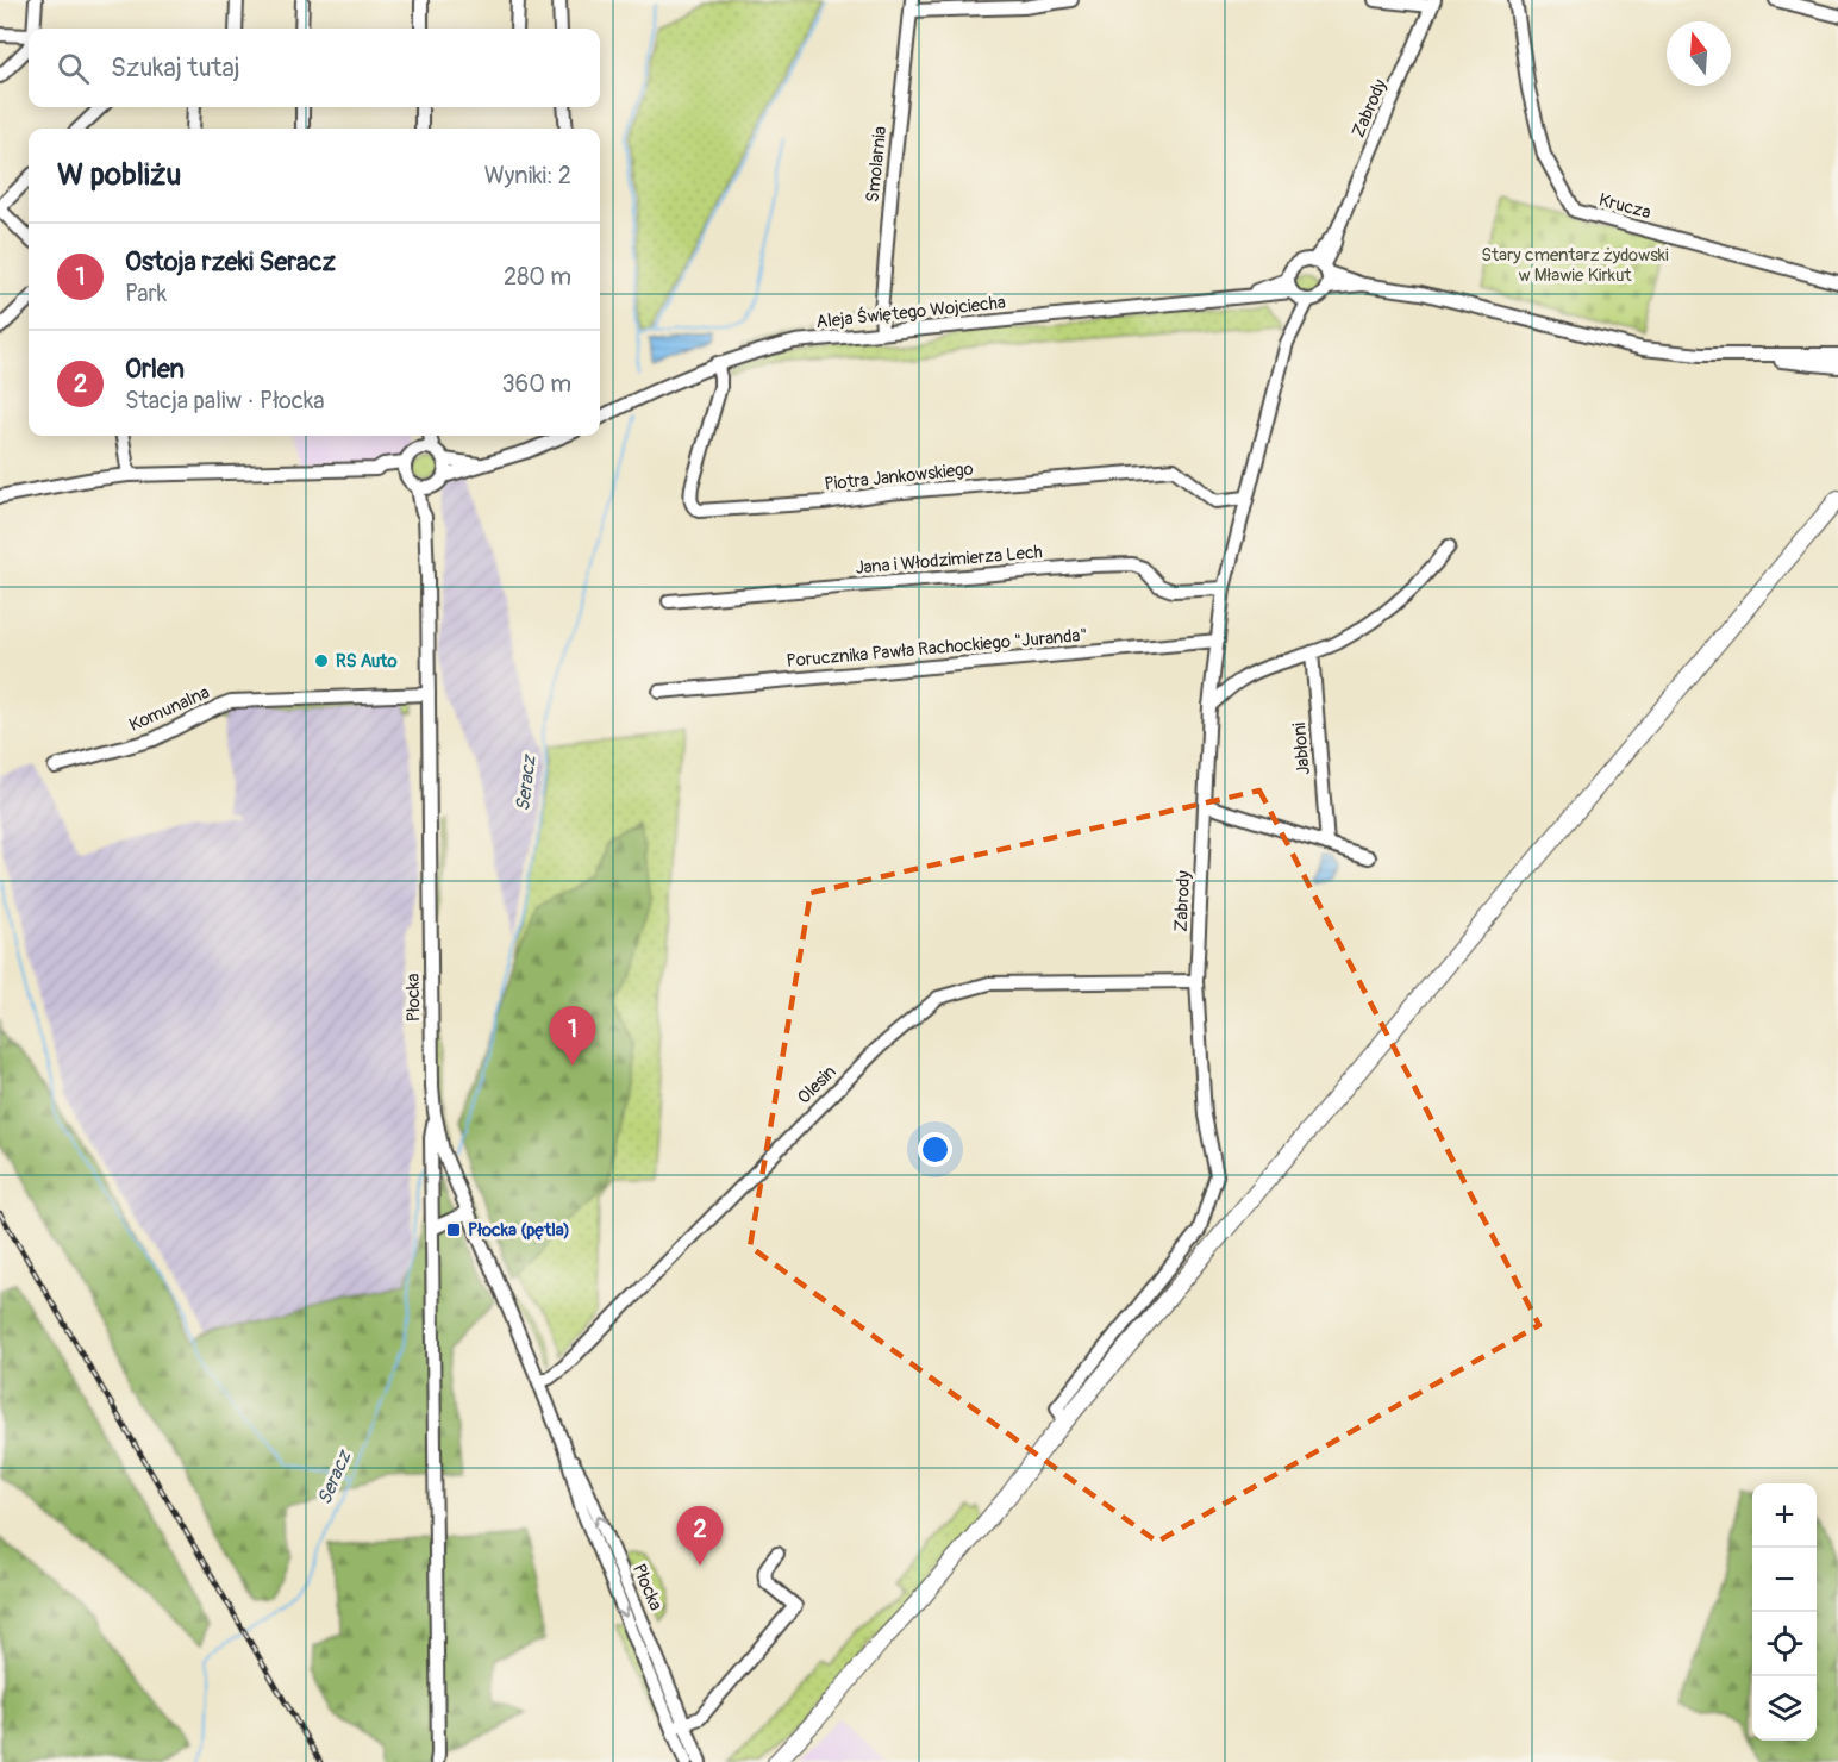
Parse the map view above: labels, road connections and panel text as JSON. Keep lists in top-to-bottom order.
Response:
{
  "streets": {
    "street": [
      "Zabrody",
      "Smolarnia",
      "Krucza",
      "Aleja Świętego Wojciecha",
      "Piotra Jankowskiego",
      "Jana i Włodzimierza Lech",
      "Porucznika Pawła Rachockiego \"Juranda\"",
      "Komunalna",
      "Jabłoni",
      "Płocka",
      "Olesin"
    ]
  },
  "crossings": [
    ["Zabrody", "Aleja Świętego Wojciecha"],
    ["Zabrody", "Piotra Jankowskiego"],
    ["Zabrody", "Jana i Włodzimierza Lech"],
    ["Zabrody", "Porucznika Pawła Rachockiego \"Juranda\""],
    ["Zabrody", "Olesin"],
    ["Smolarnia", "Aleja Świętego Wojciecha"],
    ["Aleja Świętego Wojciecha", "Piotra Jankowskiego"],
    ["Komunalna", "Płocka"],
    ["Płocka", "Olesin"]
  ],
  "water": ["Seracz"],
  "parks": ["Stary cmentarz żydowski w Mławie Kirkut"],
  "places": {
    "other": ["RS Auto"],
    "transit": ["Płocka (pętla)"]
  },
  "north": "top",
  "page": {
    "search": "Szukaj tutaj",
    "heading": ["W pobliżu", "Wyniki: 2"],
    "list": [
      {
        "mark": "1",
        "name": "Ostoja rzeki Seracz",
        "note": "Park",
        "value": "280 m"
      },
      {
        "mark": "2",
        "name": "Orlen",
        "note": "Stacja paliw · Płocka",
        "value": "360 m"
      }
    ],
    "pins": ["1", "2"],
    "map_buttons": ["+", "−"]
  }
}
